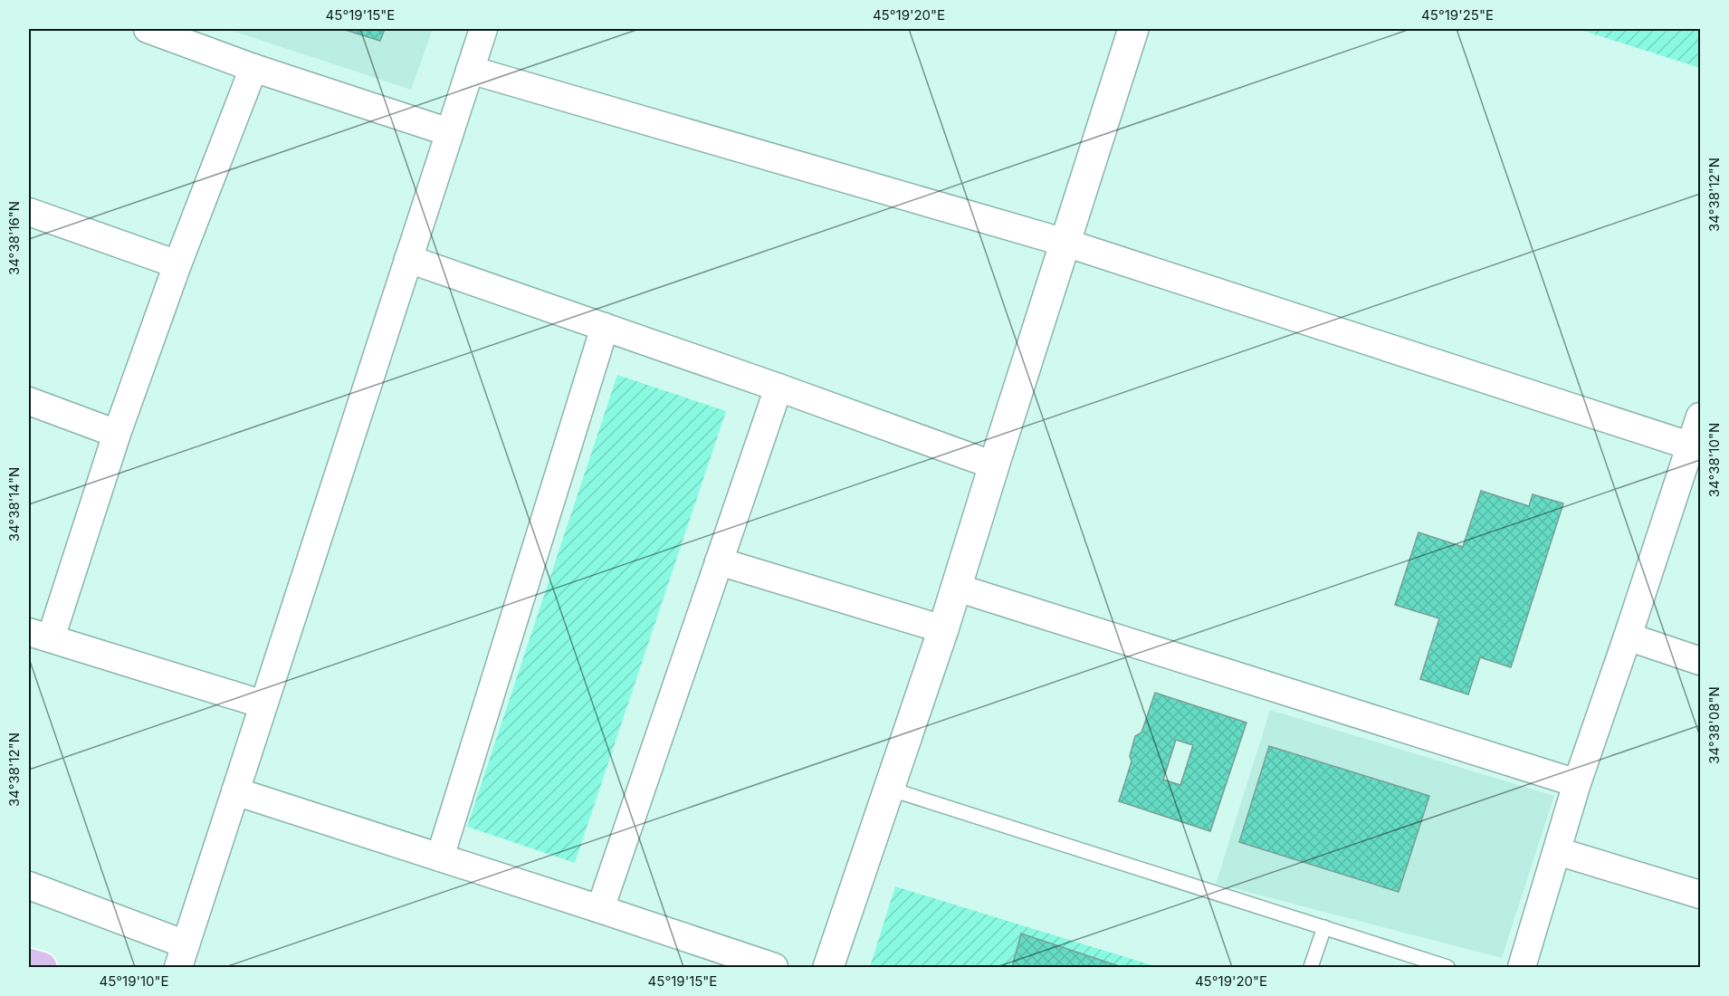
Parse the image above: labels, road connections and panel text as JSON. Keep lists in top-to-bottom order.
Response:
{
  "coordinates": [
    "45°19'15\"E",
    "45°19'20\"E",
    "45°19'25\"E",
    "34°38'12\"N",
    "34°38'16\"N",
    "34°38'10\"N",
    "34°38'14\"N",
    "34°38'08\"N",
    "45°19'10\"E"
  ]
}
